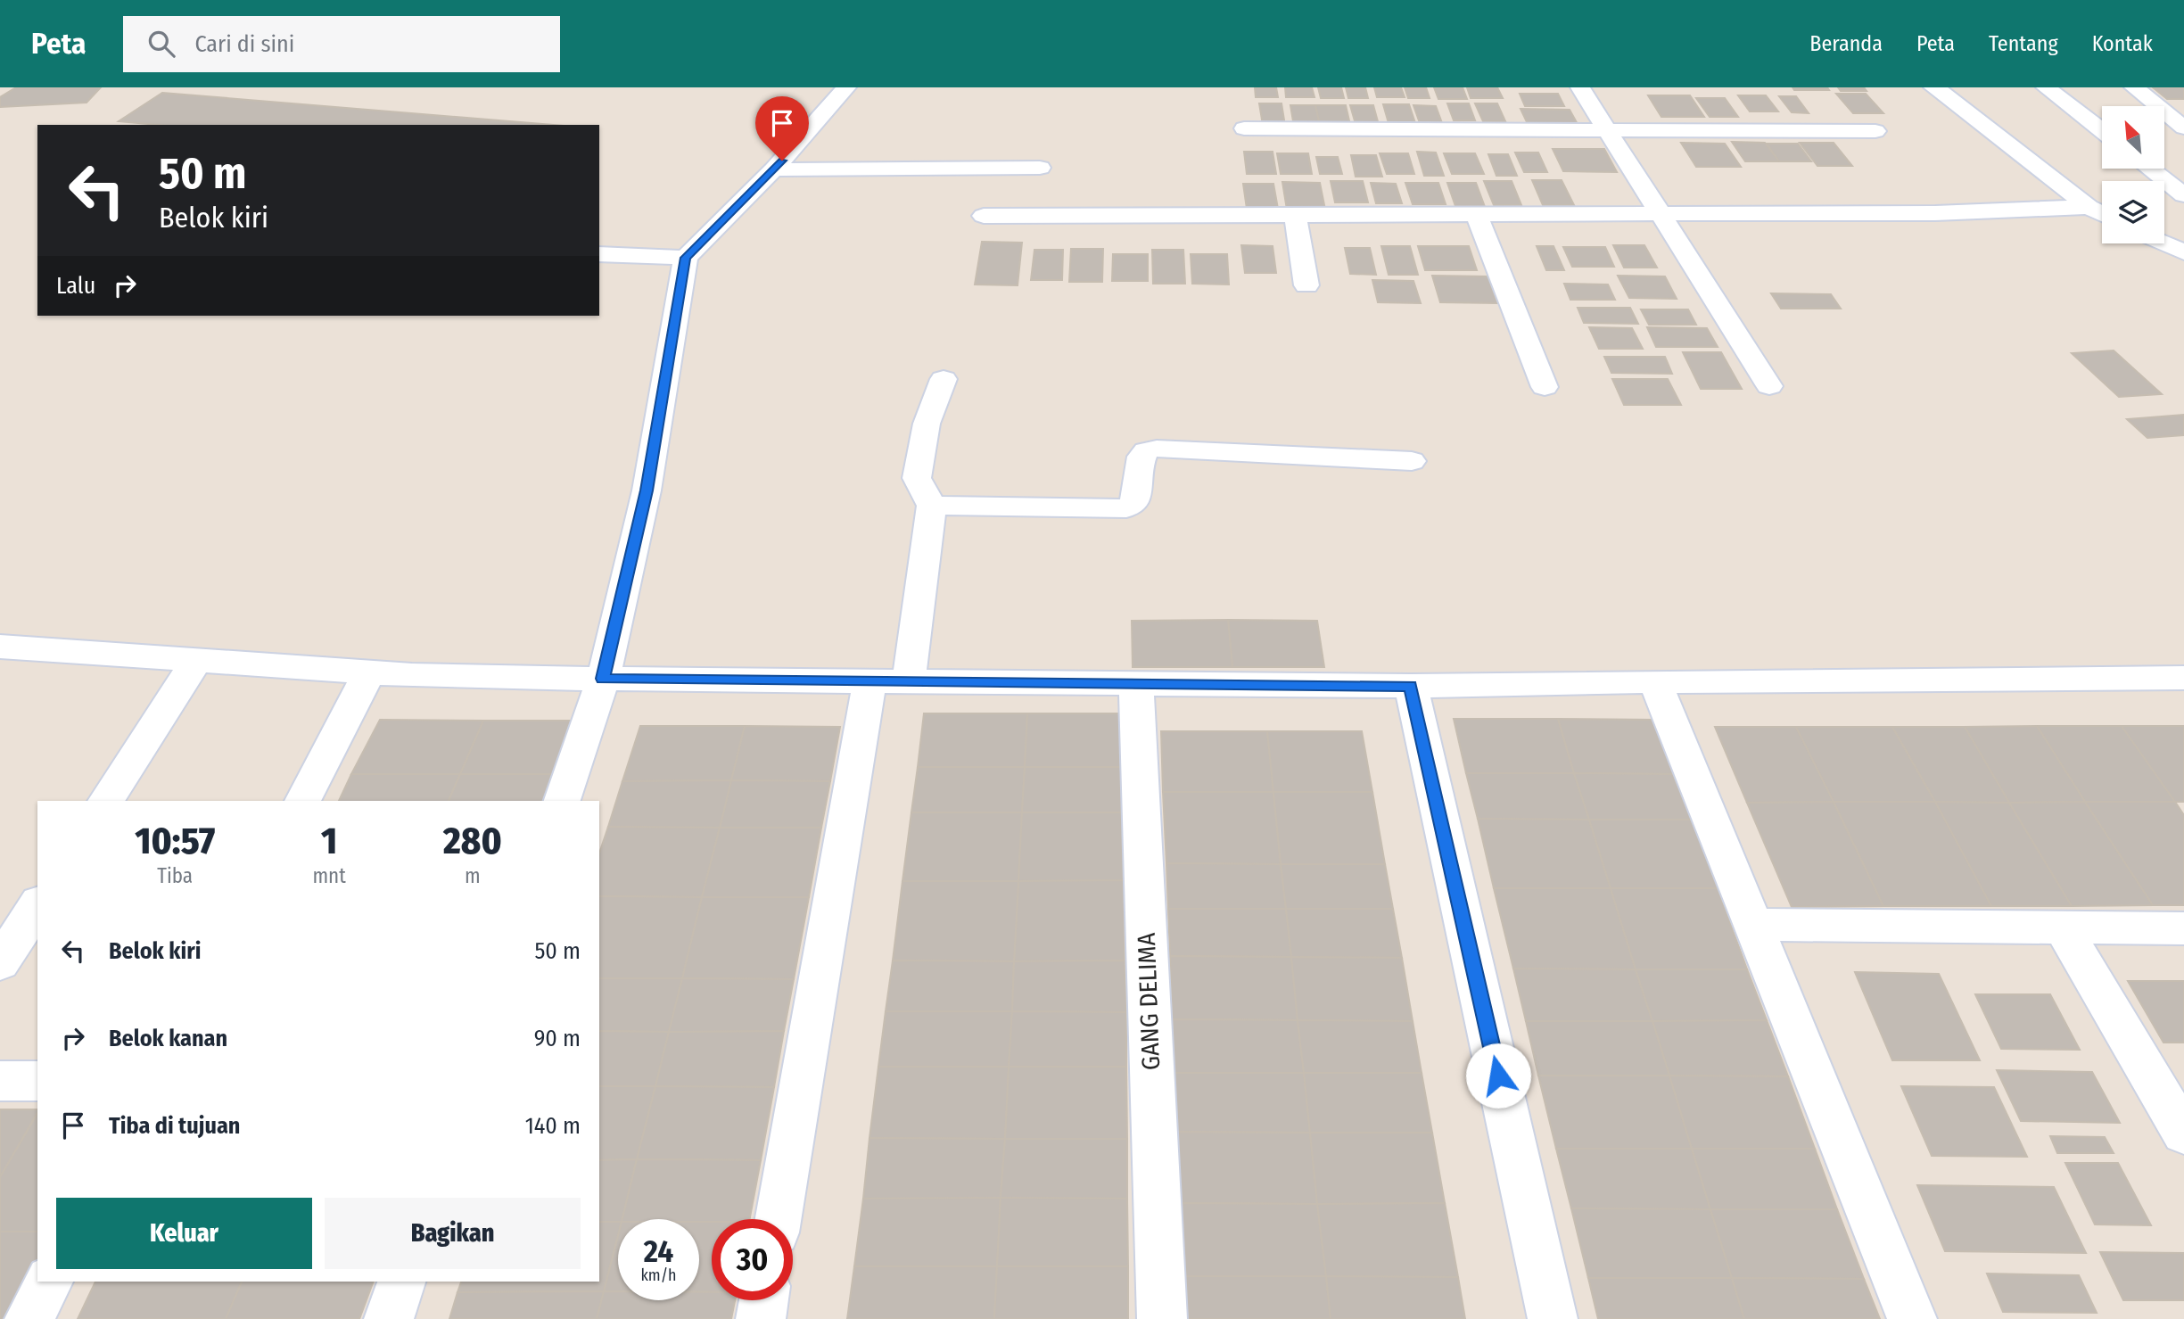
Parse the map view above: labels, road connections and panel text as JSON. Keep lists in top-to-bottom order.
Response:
{
  "streets": {
    "street": ["GANG DELIMA"]
  },
  "north": "top left",
  "page": {
    "header": "Peta",
    "search": "Cari di sini",
    "nav": [
      "Beranda",
      "Peta",
      "Tentang",
      "Kontak"
    ],
    "turn": ["50 m", "Belok kiri"],
    "then": "Lalu",
    "eta": [
      "10:57",
      "Tiba",
      "1",
      "mnt",
      "280",
      "m"
    ],
    "list": [
      {
        "name": "Belok kiri",
        "value": "50 m"
      },
      {
        "name": "Belok kanan",
        "value": "90 m"
      },
      {
        "name": "Tiba di tujuan",
        "value": "140 m"
      }
    ],
    "buttons": ["Keluar", "Bagikan"],
    "speed": "24 km/h",
    "limit": "30"
  }
}
